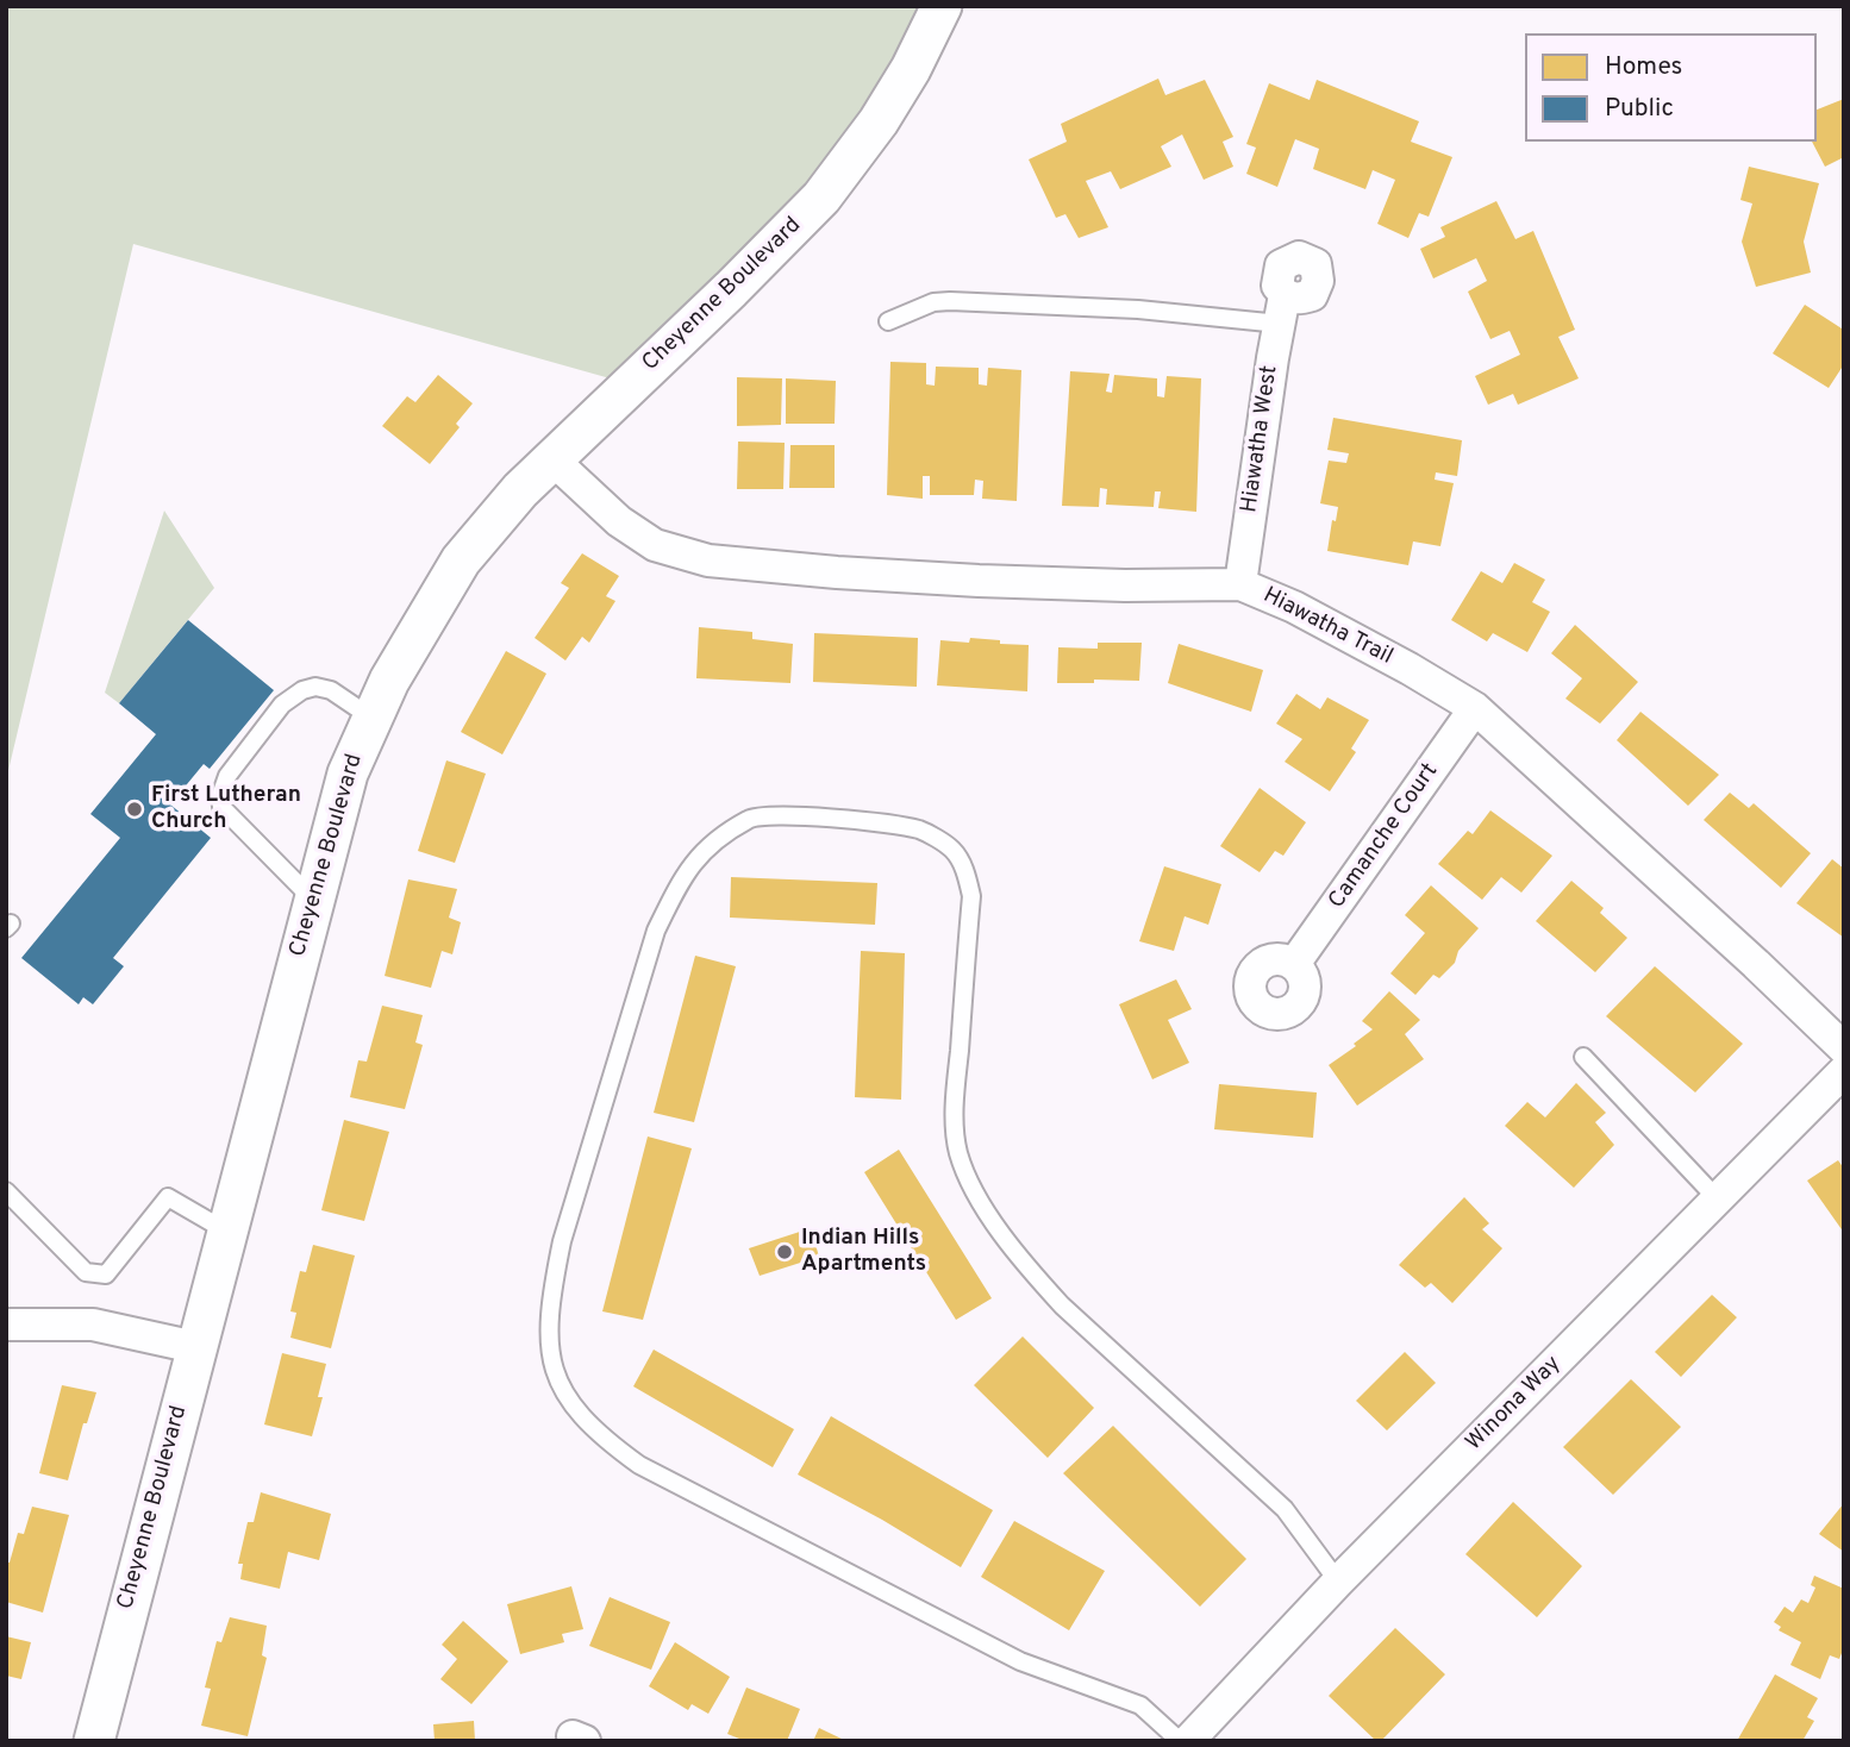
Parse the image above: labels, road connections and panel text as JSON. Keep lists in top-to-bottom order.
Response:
{
  "streets": {
    "street": [
      "Cheyenne Boulevard",
      "Hiawatha West",
      "Hiawatha Trail",
      "Camanche Court",
      "Winona Way"
    ]
  },
  "crossings": [
    ["Cheyenne Boulevard", "Hiawatha Trail"],
    ["Hiawatha West", "Hiawatha Trail"],
    ["Hiawatha Trail", "Camanche Court"]
  ],
  "places": ["First Lutheran Church", "Indian Hills Apartments"],
  "legend": ["Homes", "Public"]
}
